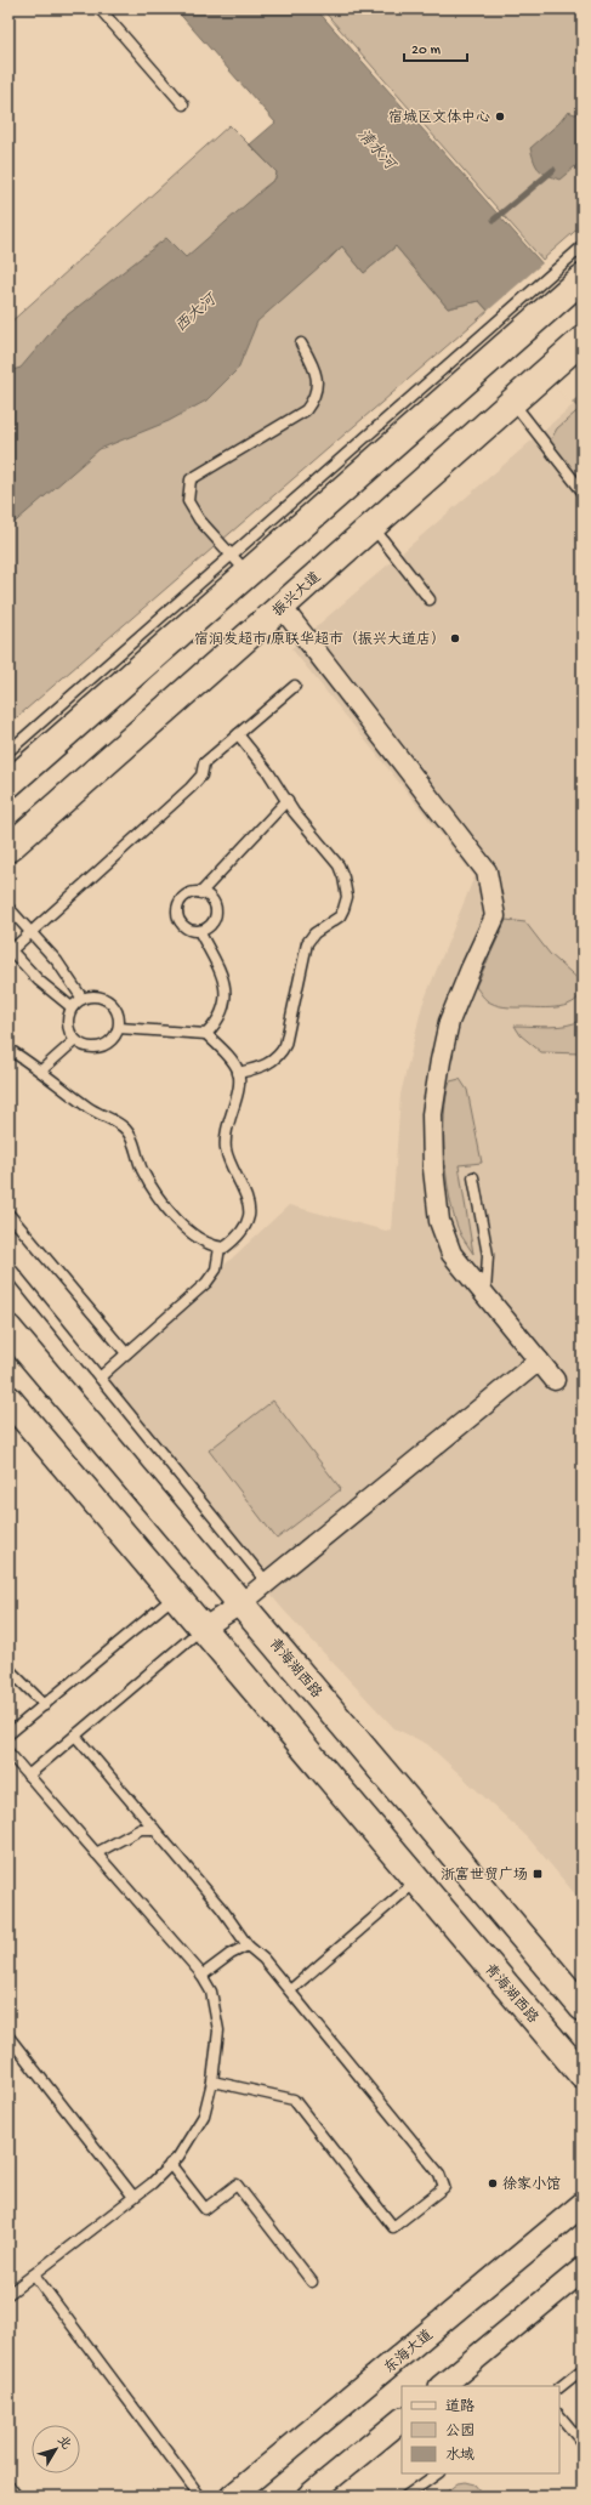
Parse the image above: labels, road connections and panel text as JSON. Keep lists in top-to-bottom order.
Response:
{
  "streets": {
    "main road": ["振兴大道", "青海湖西路"],
    "street": ["东海大道"]
  },
  "water": ["清水河", "西大河"],
  "places": {
    "other": ["宿城区文体中心", "宿润发超市/原联华超市（振兴大道店）", "徐家小馆"],
    "transit": ["浙富世贸广场"]
  },
  "legend": ["道路", "公园", "水域"],
  "scale_bar": "20 m",
  "north": "top right"
}
